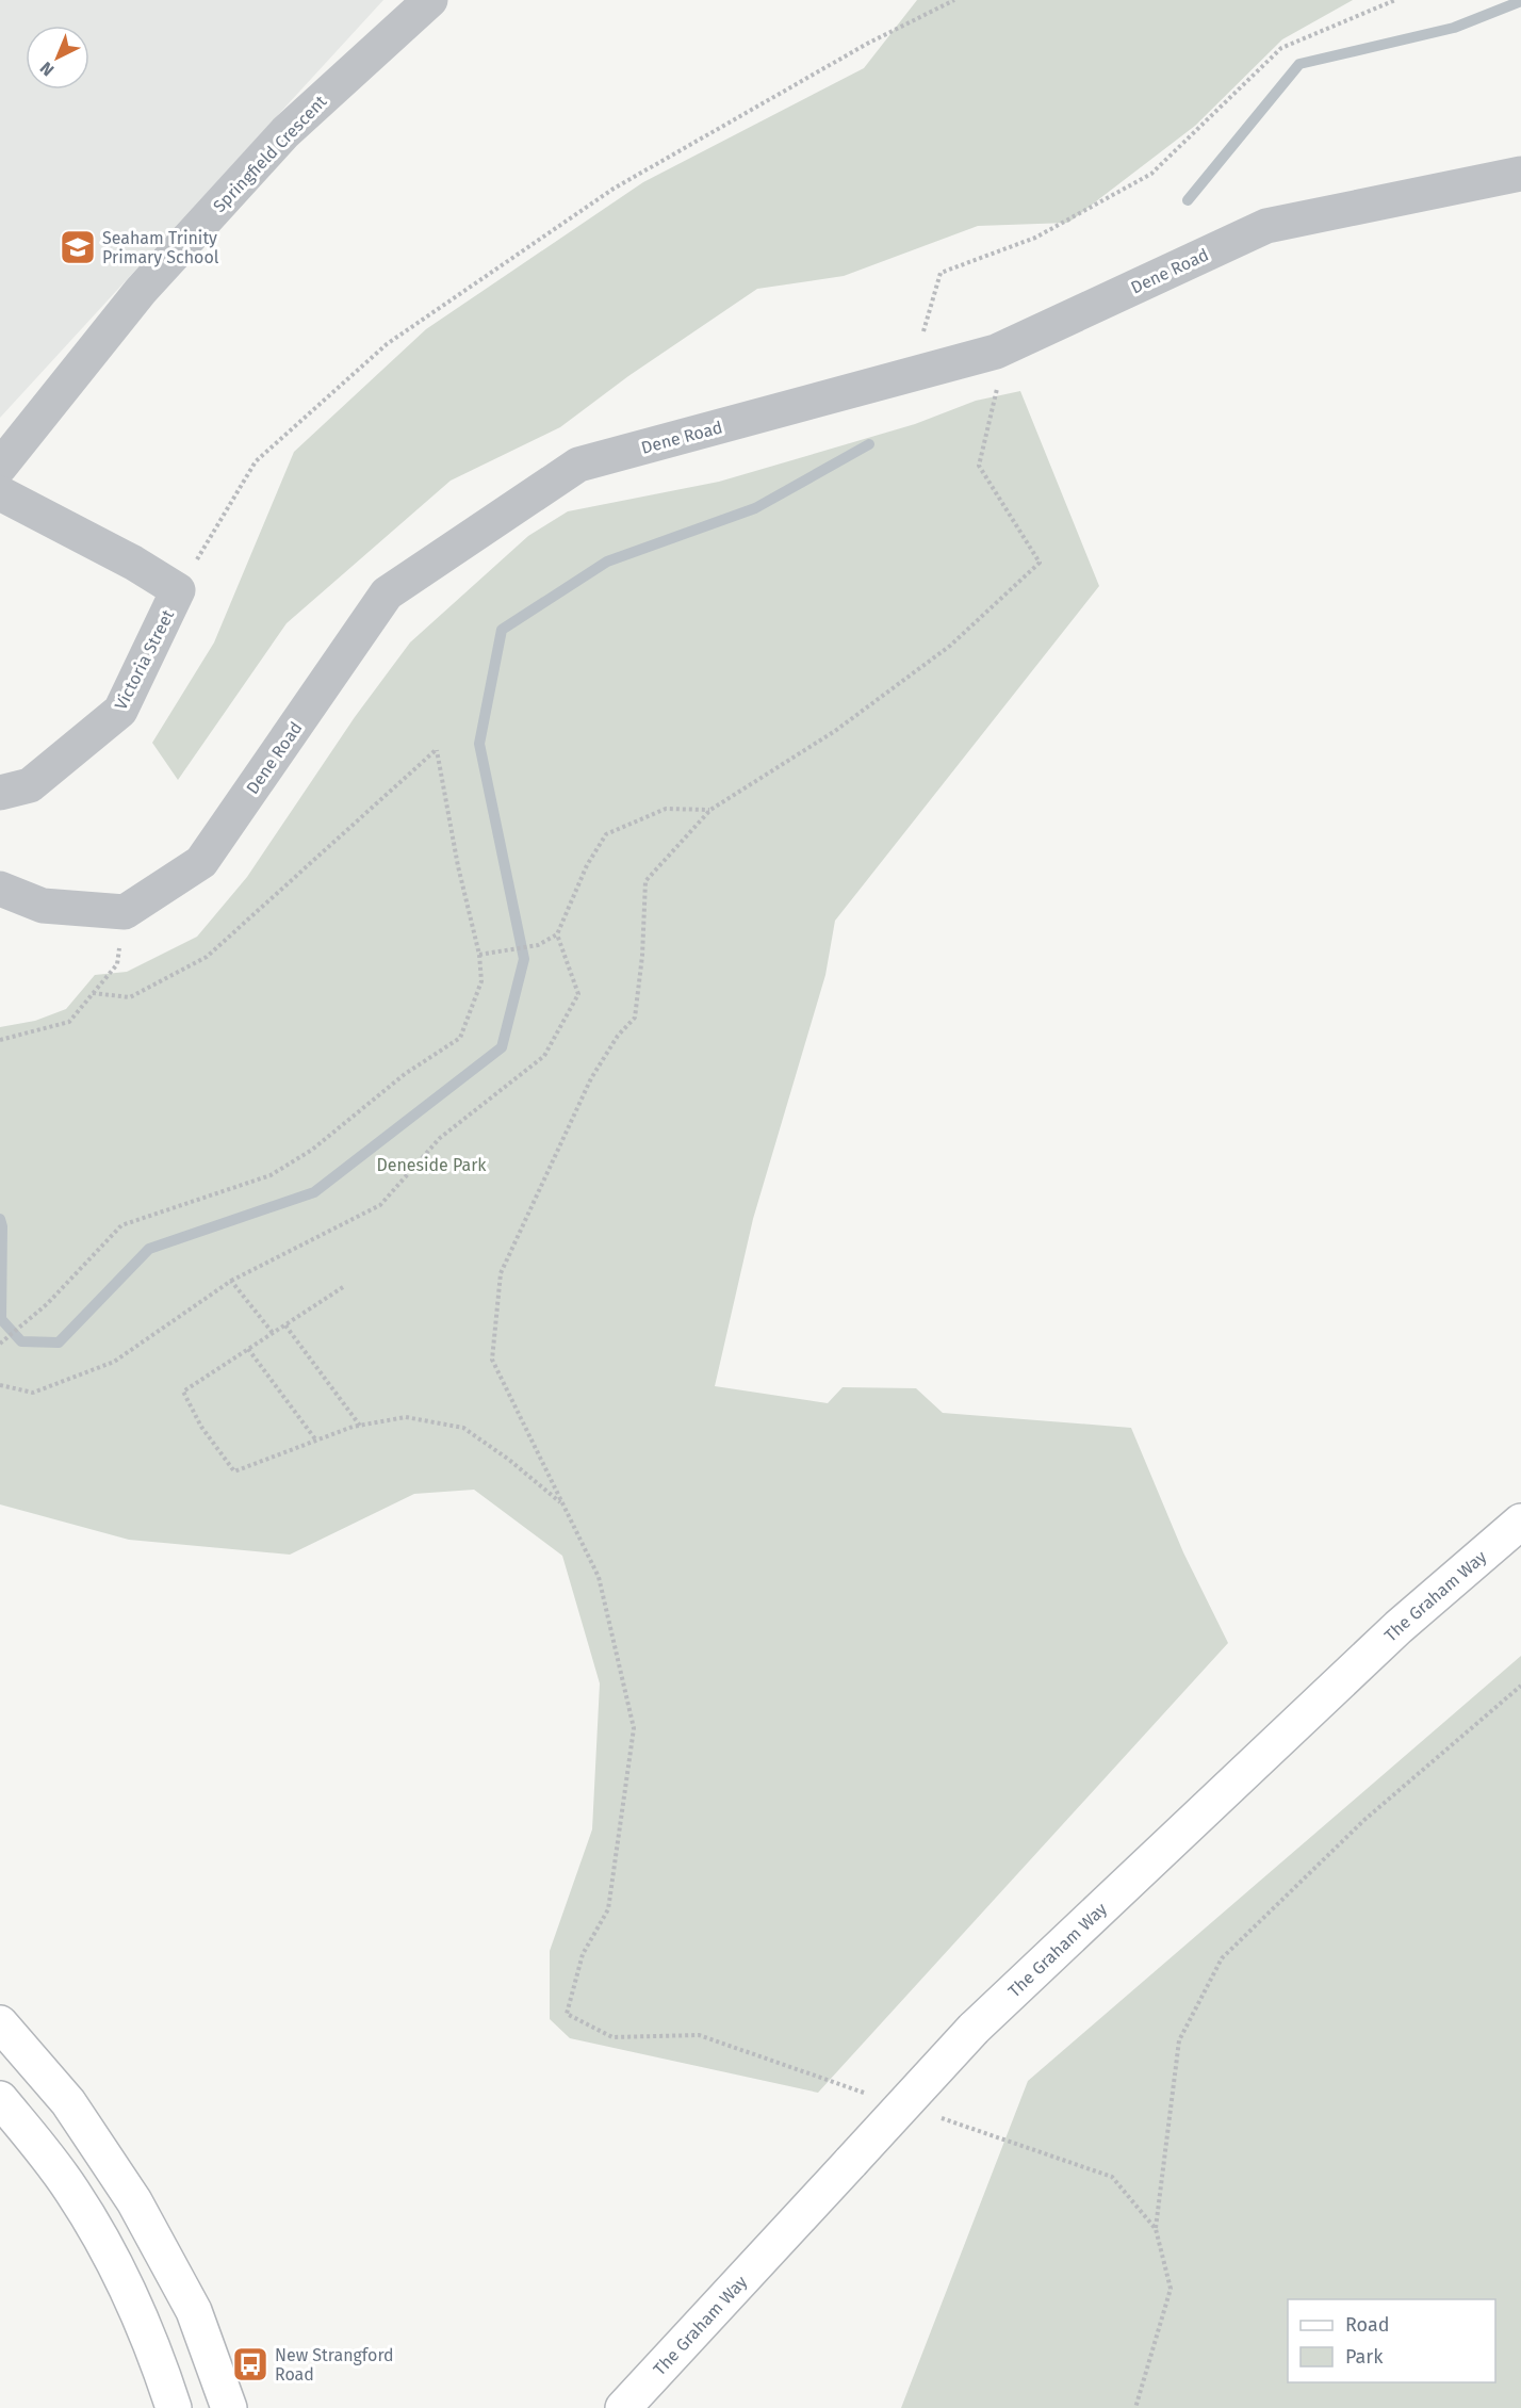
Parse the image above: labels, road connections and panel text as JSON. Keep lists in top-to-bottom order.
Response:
{
  "streets": {
    "main road": ["The Graham Way"],
    "street": ["Springfield Crescent", "Dene Road", "Victoria Street"]
  },
  "crossings": [
    ["Springfield Crescent", "Victoria Street"]
  ],
  "parks": ["Deneside Park"],
  "places": {
    "school or university": ["Seaham Trinity Primary School"],
    "bus stop": ["New Strangford Road"]
  },
  "legend": ["Road", "Park"],
  "north": "bottom left"
}
